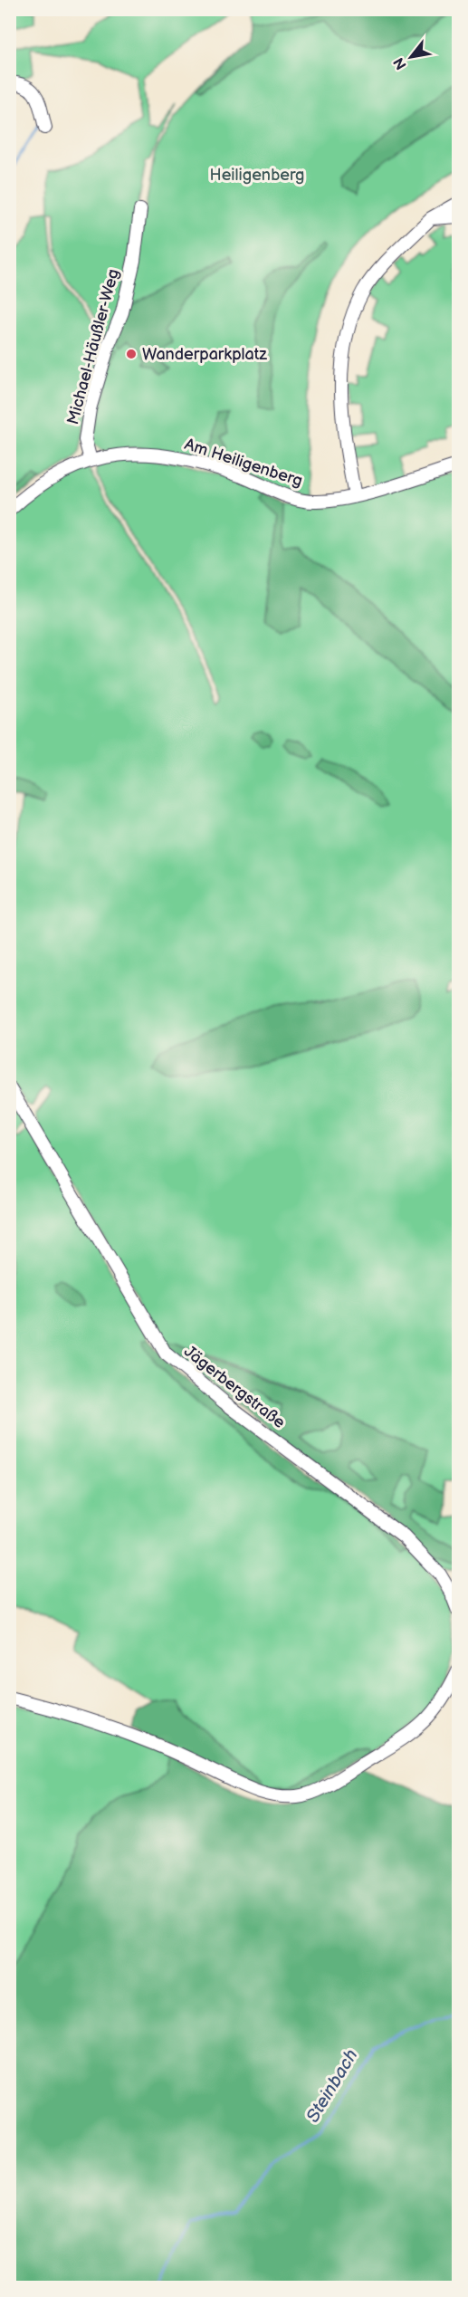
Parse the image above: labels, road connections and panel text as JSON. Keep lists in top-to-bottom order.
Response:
{
  "streets": {
    "street": ["Michael-Häußler-Weg", "Am Heiligenberg", "Jägerbergstraße"]
  },
  "crossings": [
    ["Michael-Häußler-Weg", "Am Heiligenberg"]
  ],
  "water": ["Steinbach"],
  "parks": ["Heiligenberg"],
  "places": ["Wanderparkplatz"],
  "north": "bottom left"
}
